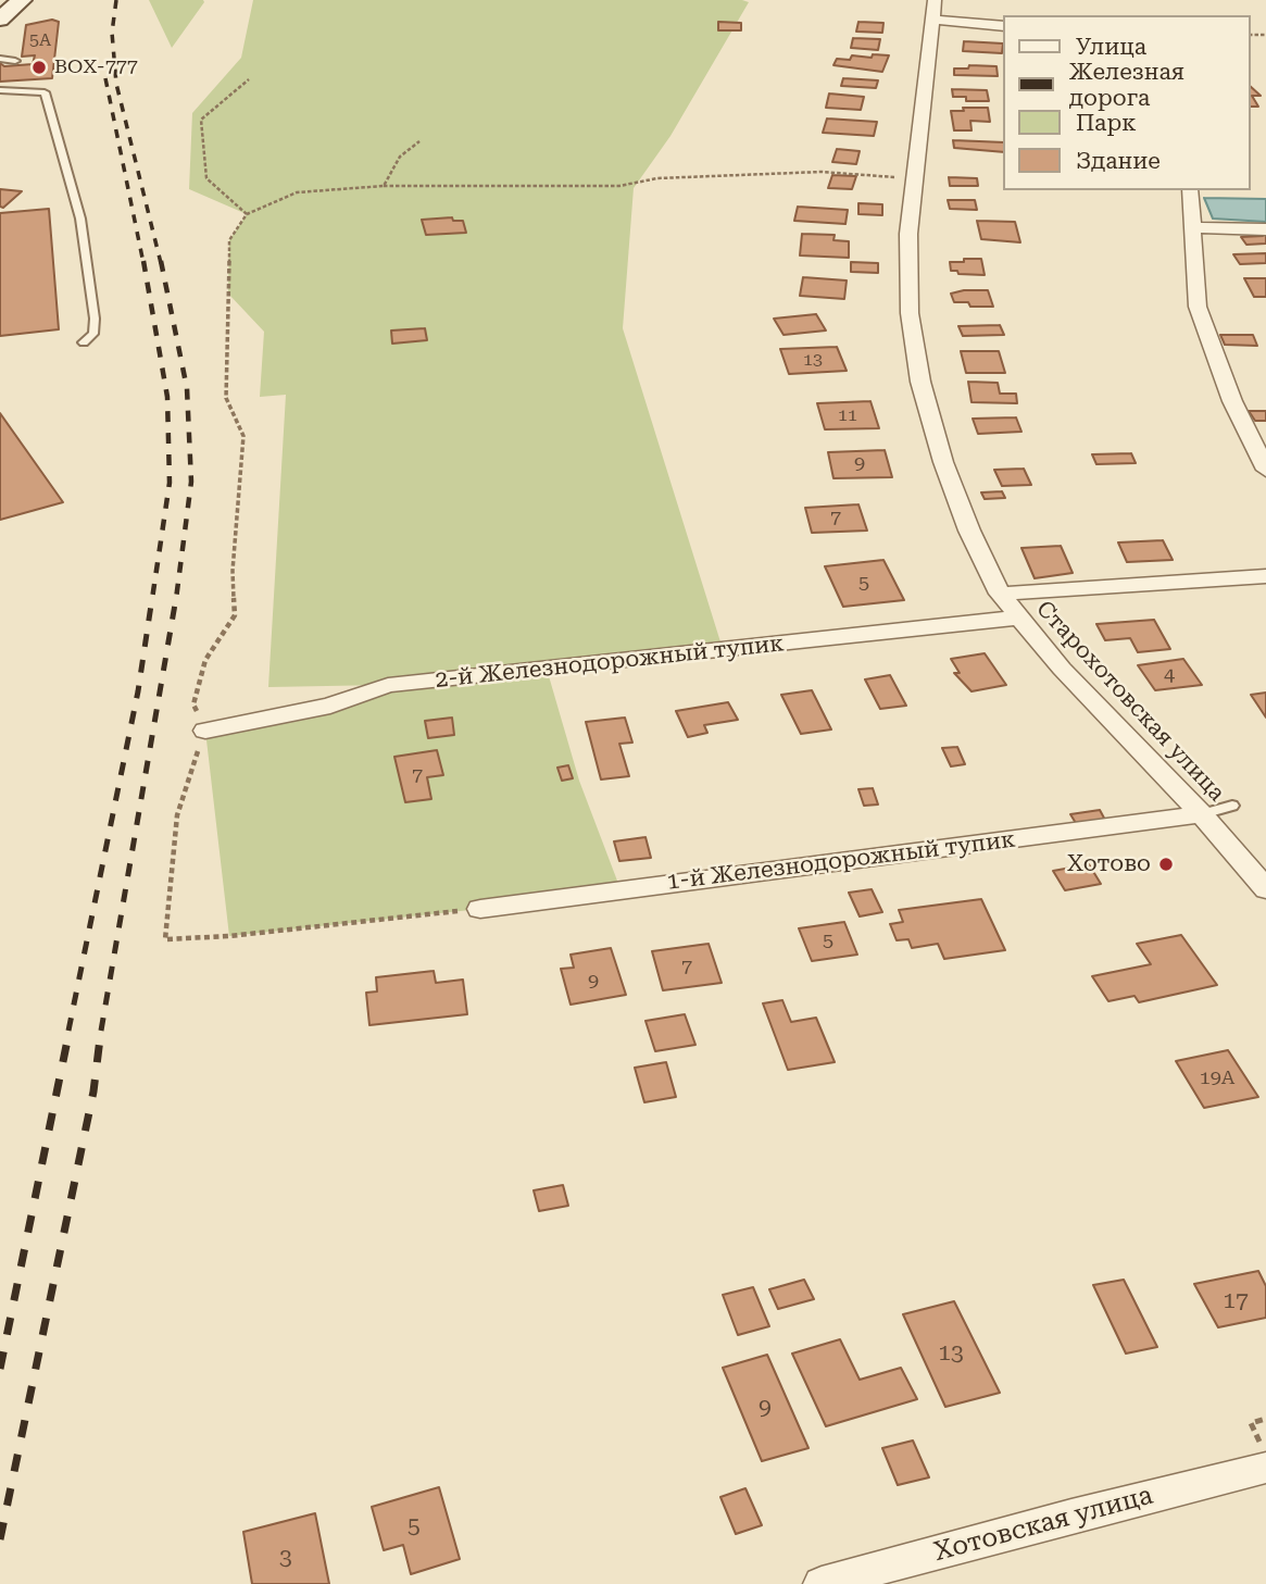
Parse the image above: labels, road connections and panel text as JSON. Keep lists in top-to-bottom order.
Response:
{
  "streets": {
    "street": [
      "2-й Железнодорожный тупик",
      "Старохотовская улица",
      "1-й Железнодорожный тупик",
      "Хотовская улица"
    ]
  },
  "crossings": [
    ["2-й Железнодорожный тупик", "Старохотовская улица"],
    ["Старохотовская улица", "1-й Железнодорожный тупик"]
  ],
  "places": ["ВОХ-777", "Хотово"],
  "house_numbers": [
    "5А",
    "13",
    "11",
    "9",
    "7",
    "5",
    "4",
    "7",
    "5",
    "7",
    "9",
    "19А",
    "17",
    "13",
    "9",
    "5",
    "3"
  ],
  "legend": [
    "Улица",
    "Железная дорога",
    "Парк",
    "Здание"
  ]
}
